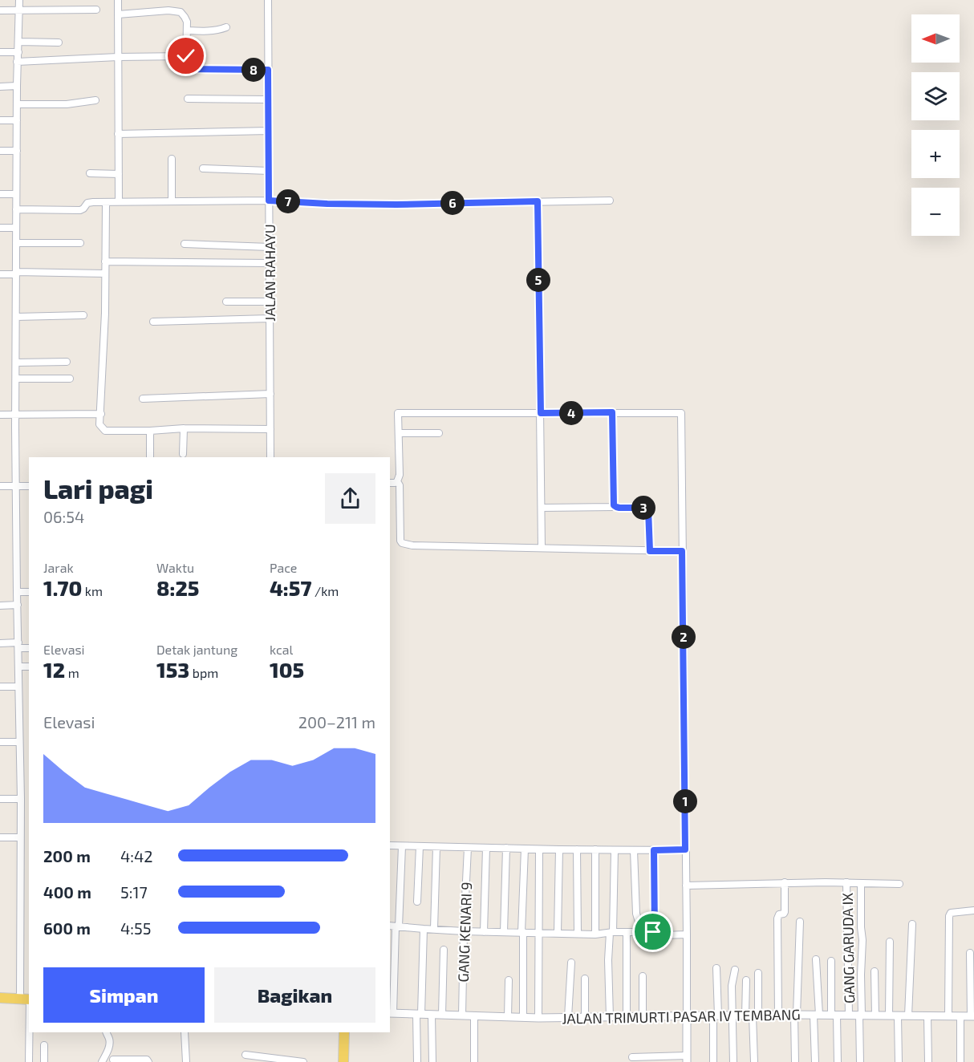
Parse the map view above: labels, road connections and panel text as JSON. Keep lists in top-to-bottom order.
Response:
{
  "streets": {
    "street": [
      "JALAN RAHAYU",
      "GANG KENARI 9",
      "GANG GARUDA IX",
      "JALAN TRIMURTI PASAR IV TEMBANG"
    ]
  },
  "crossings": [
    ["GANG KENARI 9", "JALAN TRIMURTI PASAR IV TEMBANG"],
    ["GANG GARUDA IX", "JALAN TRIMURTI PASAR IV TEMBANG"]
  ],
  "north": "left",
  "page": {
    "map_buttons": ["+", "−"],
    "pins": [
      "8",
      "7",
      "6",
      "5",
      "4",
      "3",
      "2",
      "1"
    ],
    "heading": ["Lari pagi", "06:54"],
    "stats": [
      ["Jarak", "1.70 km"],
      ["Waktu", "8:25"],
      ["Pace", "4:57 /km"],
      ["Elevasi", "12 m"],
      ["Detak jantung", "153 bpm"],
      ["kcal", "105"]
    ],
    "chart": ["Elevasi", "200–211 m"],
    "list": [
      {
        "name": "200 m",
        "note": "4:42"
      },
      {
        "name": "400 m",
        "note": "5:17"
      },
      {
        "name": "600 m",
        "note": "4:55"
      }
    ],
    "buttons": ["Simpan", "Bagikan"]
  }
}
